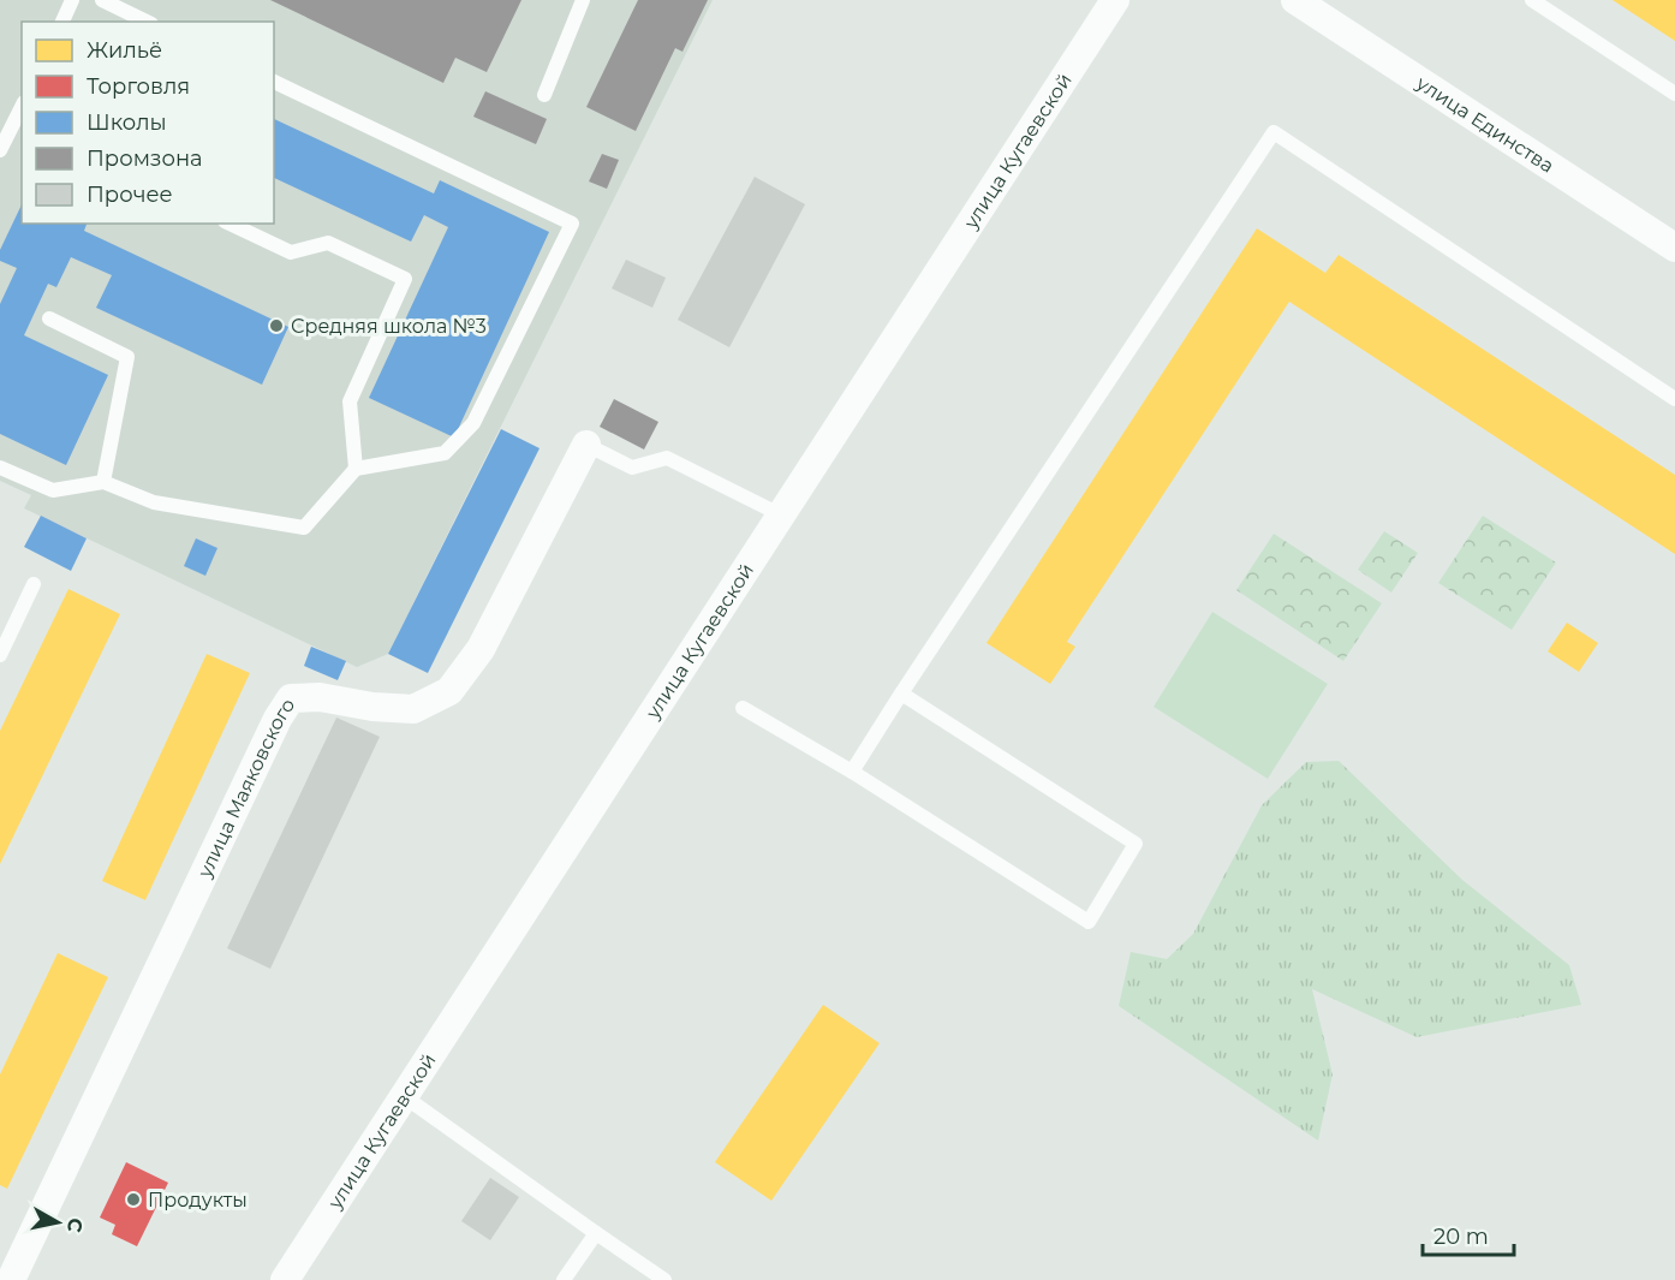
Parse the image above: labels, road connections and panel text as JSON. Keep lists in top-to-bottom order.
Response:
{
  "streets": {
    "street": ["улица Единства", "улица Кугаевской", "улица Маяковского"]
  },
  "places": ["Средняя школа №3", "Продукты"],
  "legend": [
    "Жильё",
    "Торговля",
    "Школы",
    "Промзона",
    "Прочее"
  ],
  "scale_bar": "20 m",
  "north": "right"
}
